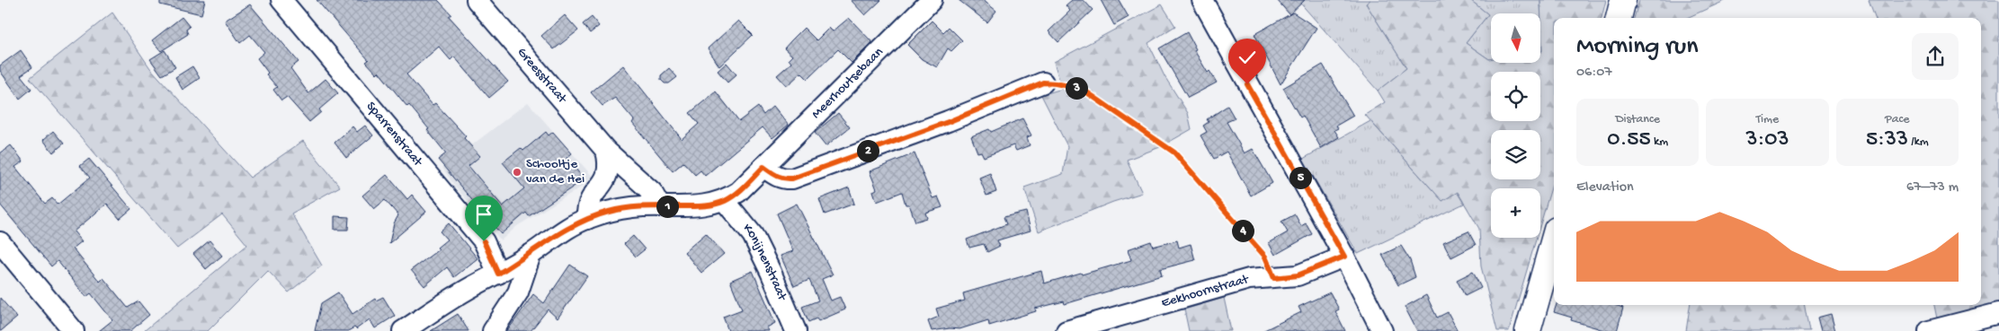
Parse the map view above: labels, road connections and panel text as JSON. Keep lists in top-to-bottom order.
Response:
{
  "streets": {
    "street": [
      "Greesstraat",
      "Meerhoutsebaan",
      "Sparrenstraat",
      "Konijnenstraat",
      "Eekhoornstraat"
    ]
  },
  "crossings": [
    ["Meerhoutsebaan", "Konijnenstraat"]
  ],
  "places": ["Schooltje van de Hei"],
  "north": "bottom",
  "page": {
    "map_buttons": "+",
    "heading": ["Morning run", "06:07"],
    "pins": [
      "3",
      "2",
      "5",
      "1",
      "4"
    ],
    "stats": [
      ["Distance", "0.55 km"],
      ["Time", "3:03"],
      ["Pace", "5:33 /km"]
    ],
    "chart": ["Elevation", "67–73 m"]
  }
}
